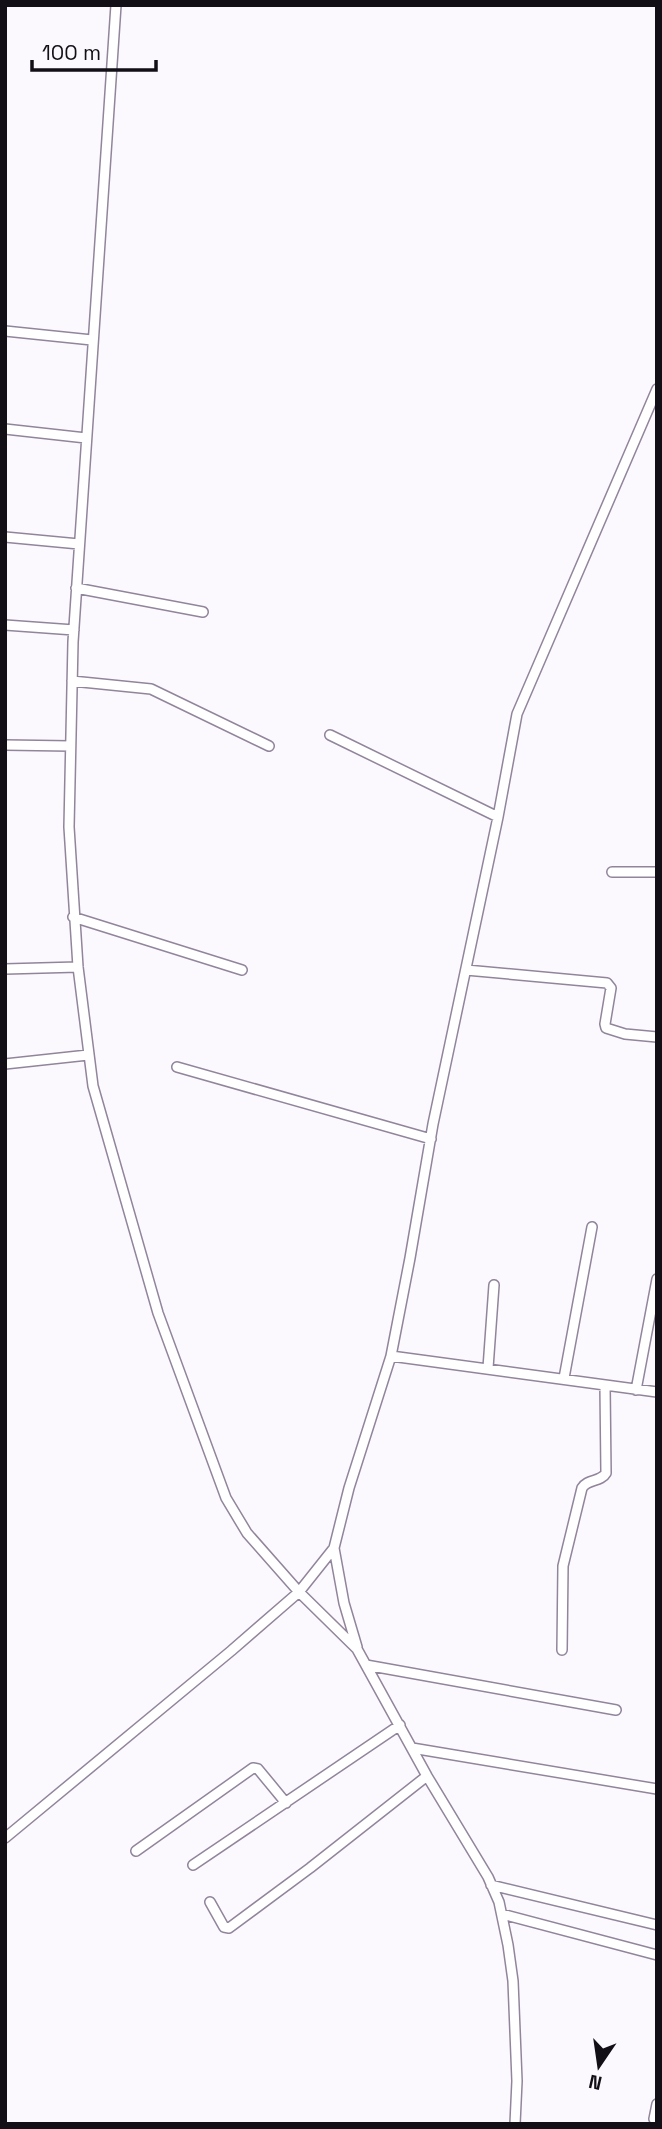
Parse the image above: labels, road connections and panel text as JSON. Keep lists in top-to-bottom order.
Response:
{
  "scale_bar": "100 m",
  "north": "bottom"
}
